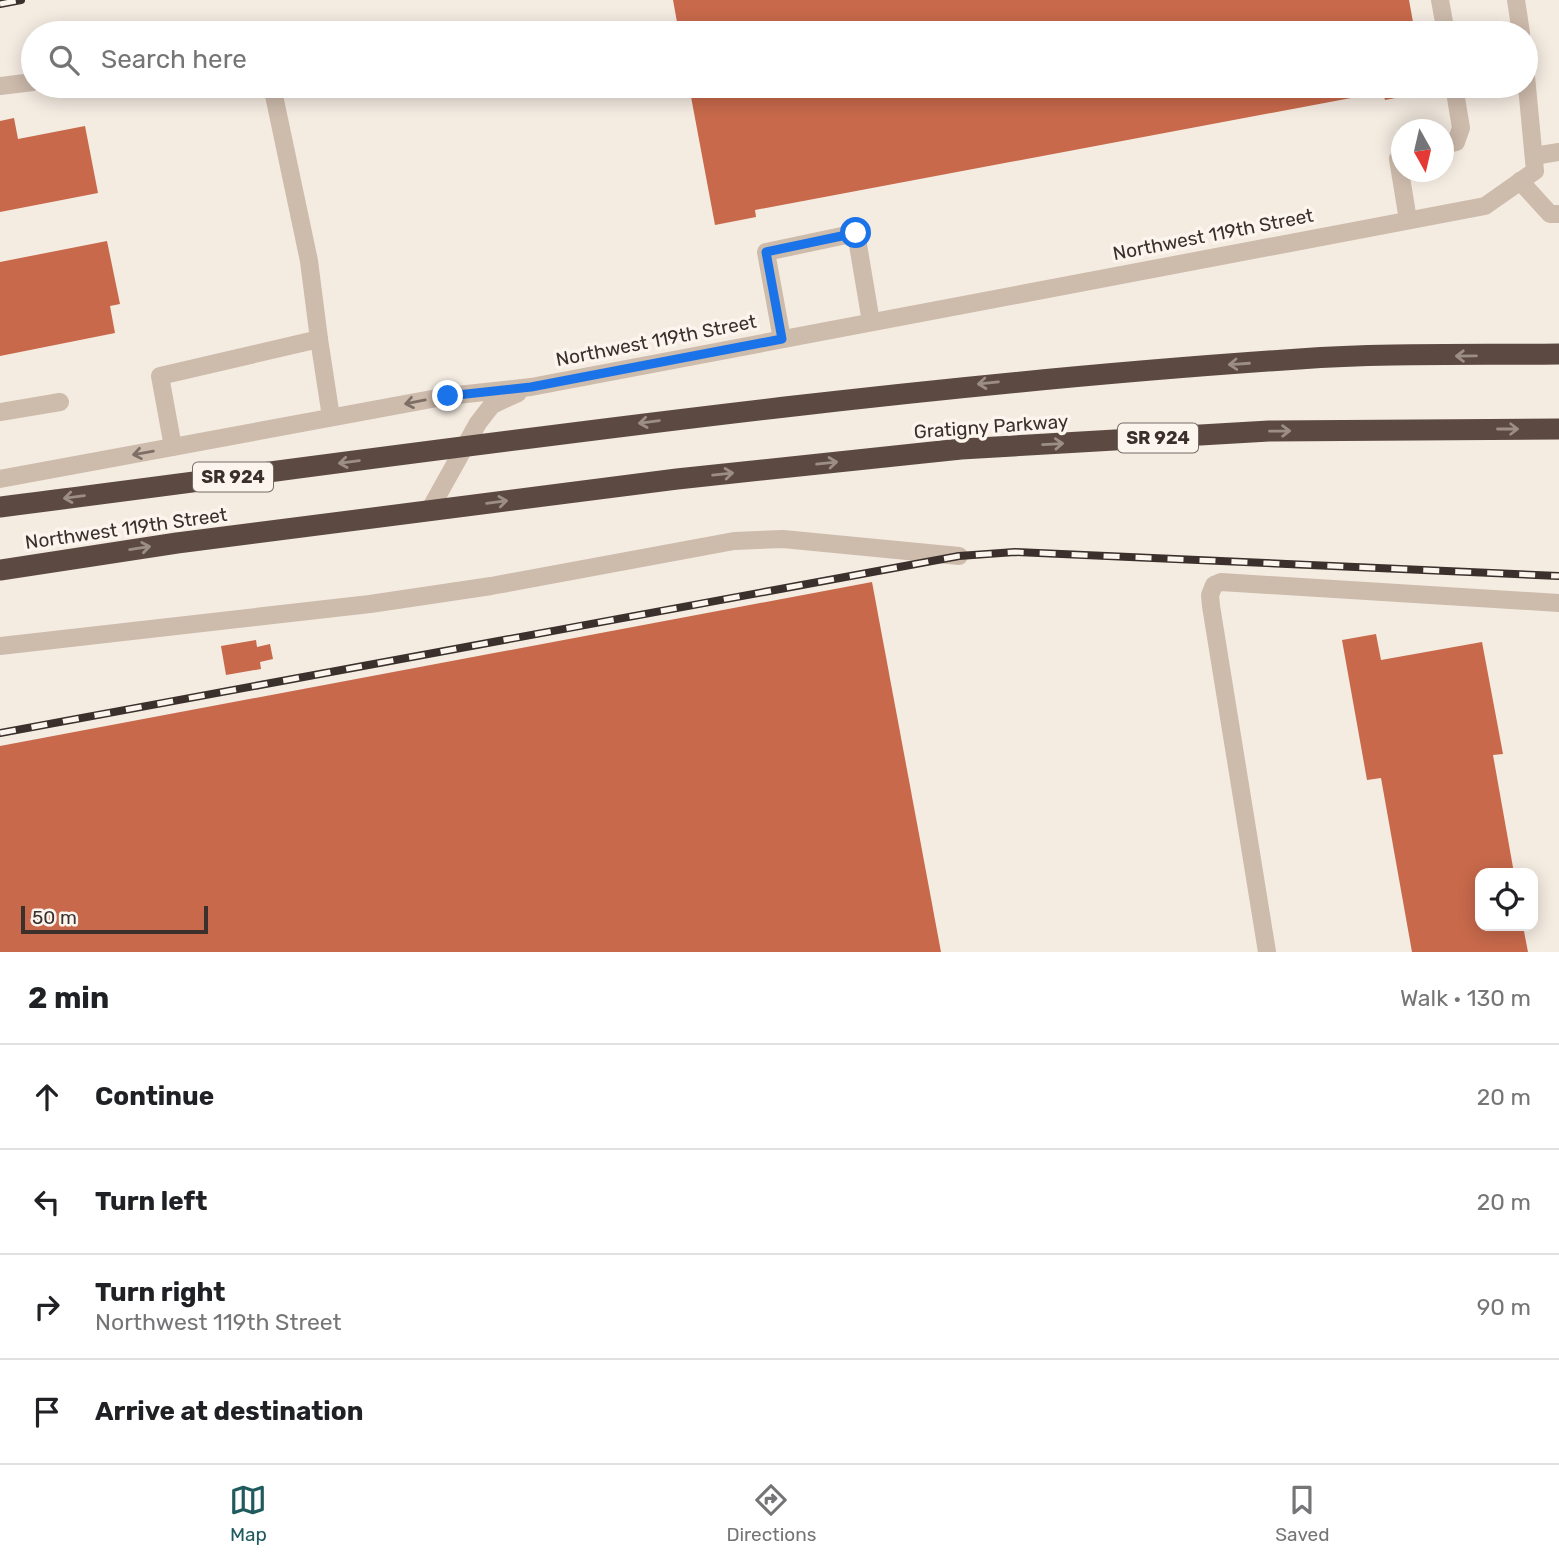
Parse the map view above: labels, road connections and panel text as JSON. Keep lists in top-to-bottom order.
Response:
{
  "streets": {
    "highway": ["Northwest 119th Street", "Gratigny Parkway", "SR 924"]
  },
  "crossings": [
    ["Northwest 119th Street", "Gratigny Parkway"]
  ],
  "scale_bar": "50 m",
  "north": "bottom",
  "page": {
    "search": "Search here",
    "scale": "50 m",
    "heading": ["2 min", "Walk · 130 m"],
    "list": [
      ["Continue", "20 m"],
      ["Turn left", "20 m"],
      ["Turn right", "Northwest 119th Street", "90 m"],
      "Arrive at destination"
    ],
    "nav": ["Map", "Directions", "Saved"]
  }
}
